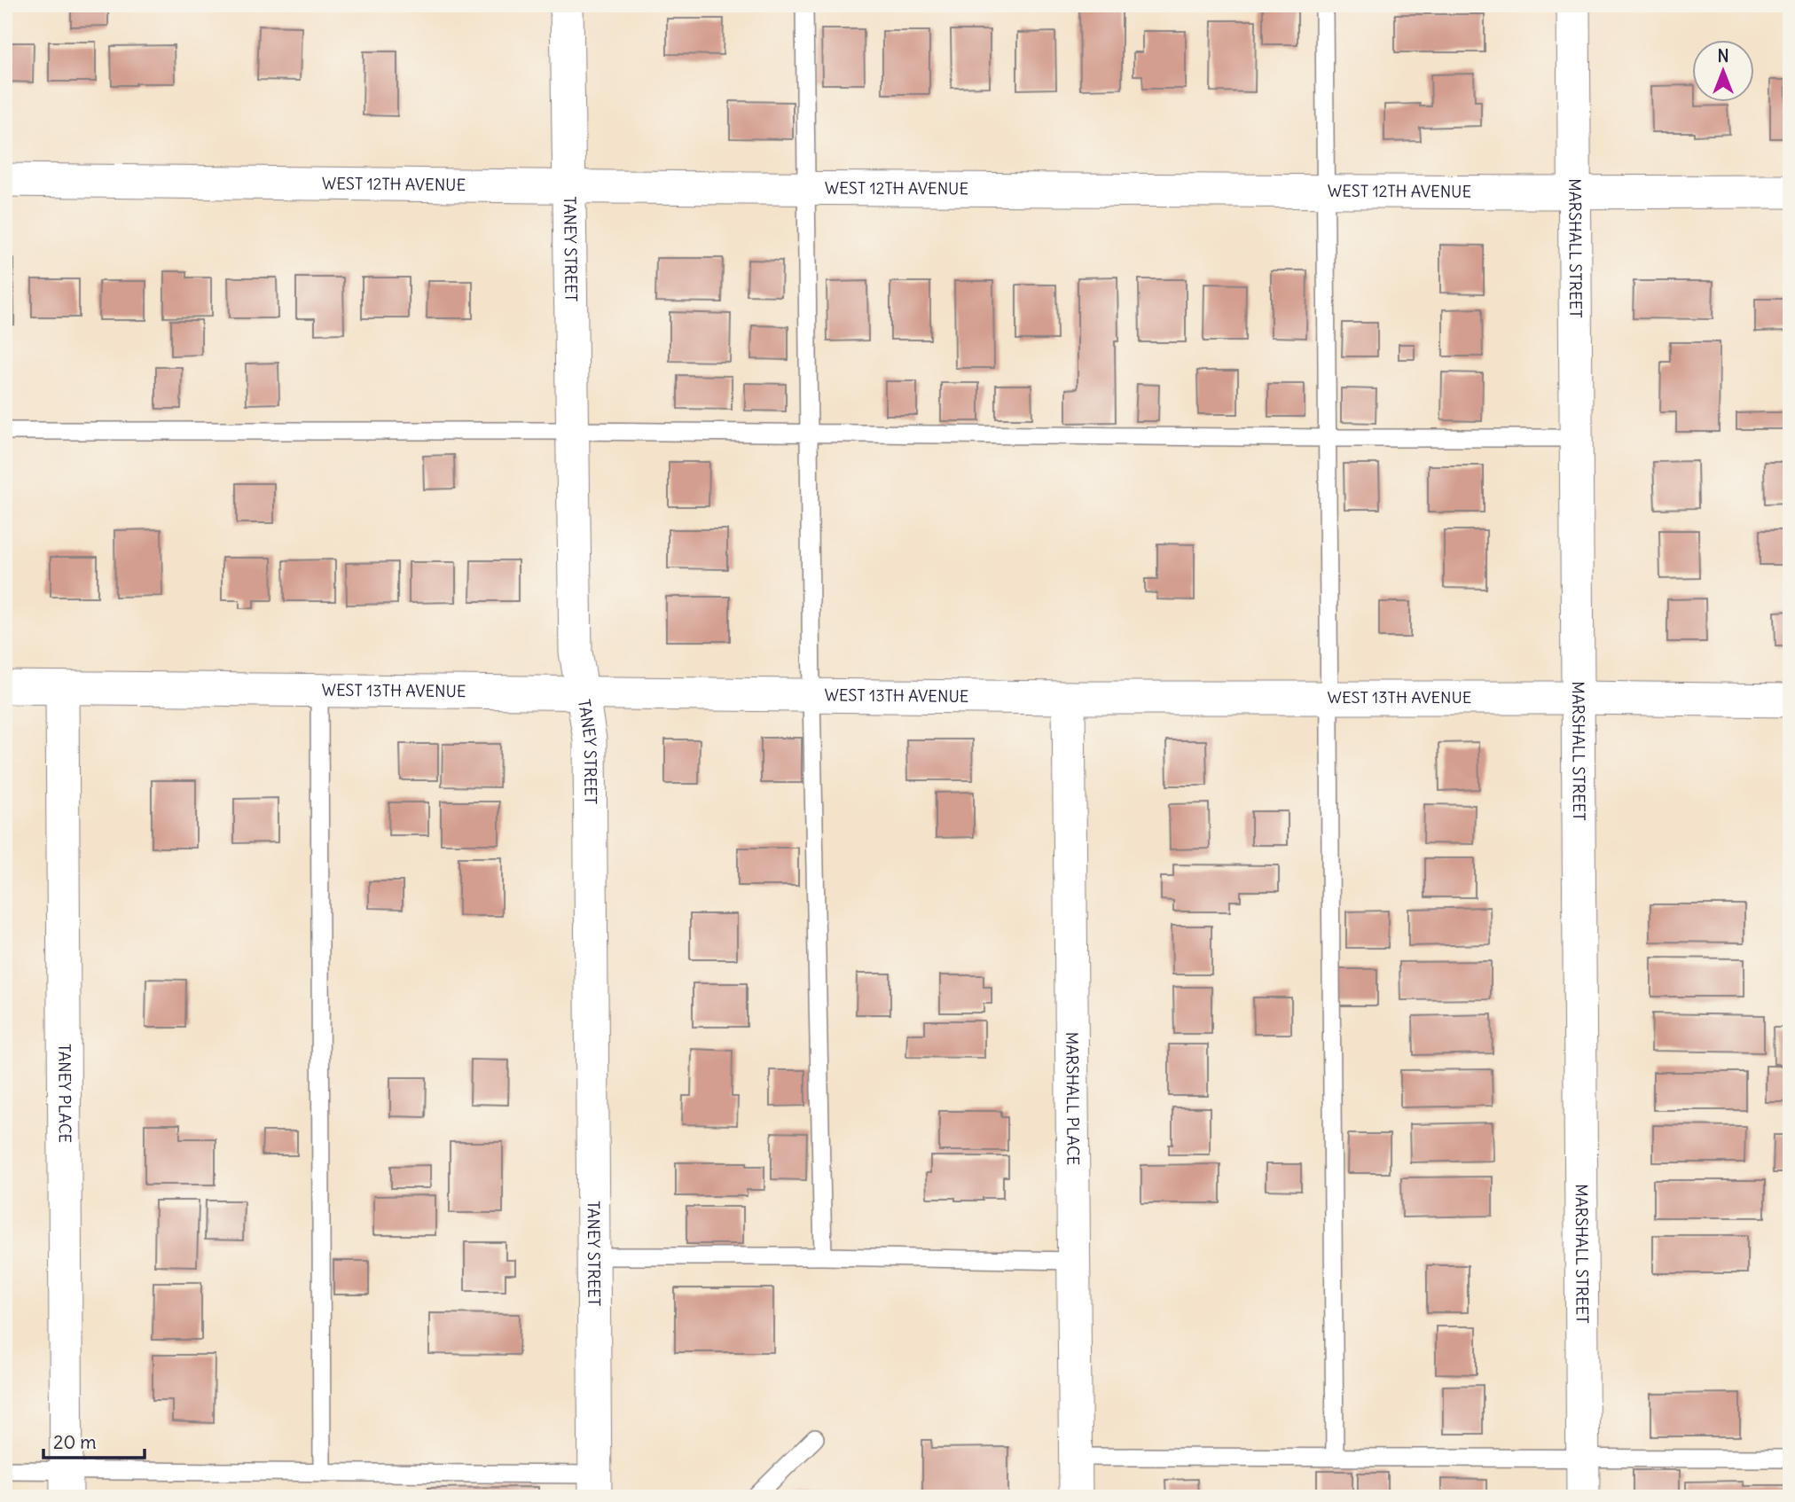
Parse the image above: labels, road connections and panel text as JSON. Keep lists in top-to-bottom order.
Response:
{
  "streets": {
    "street": [
      "WEST 12TH AVENUE",
      "MARSHALL STREET",
      "TANEY STREET",
      "WEST 13TH AVENUE",
      "TANEY PLACE",
      "MARSHALL PLACE"
    ]
  },
  "crossings": [
    ["WEST 12TH AVENUE", "MARSHALL STREET"],
    ["WEST 12TH AVENUE", "TANEY STREET"],
    ["MARSHALL STREET", "WEST 13TH AVENUE"],
    ["TANEY STREET", "WEST 13TH AVENUE"],
    ["WEST 13TH AVENUE", "TANEY PLACE"],
    ["WEST 13TH AVENUE", "MARSHALL PLACE"]
  ],
  "scale_bar": "20 m",
  "north": "top"
}
